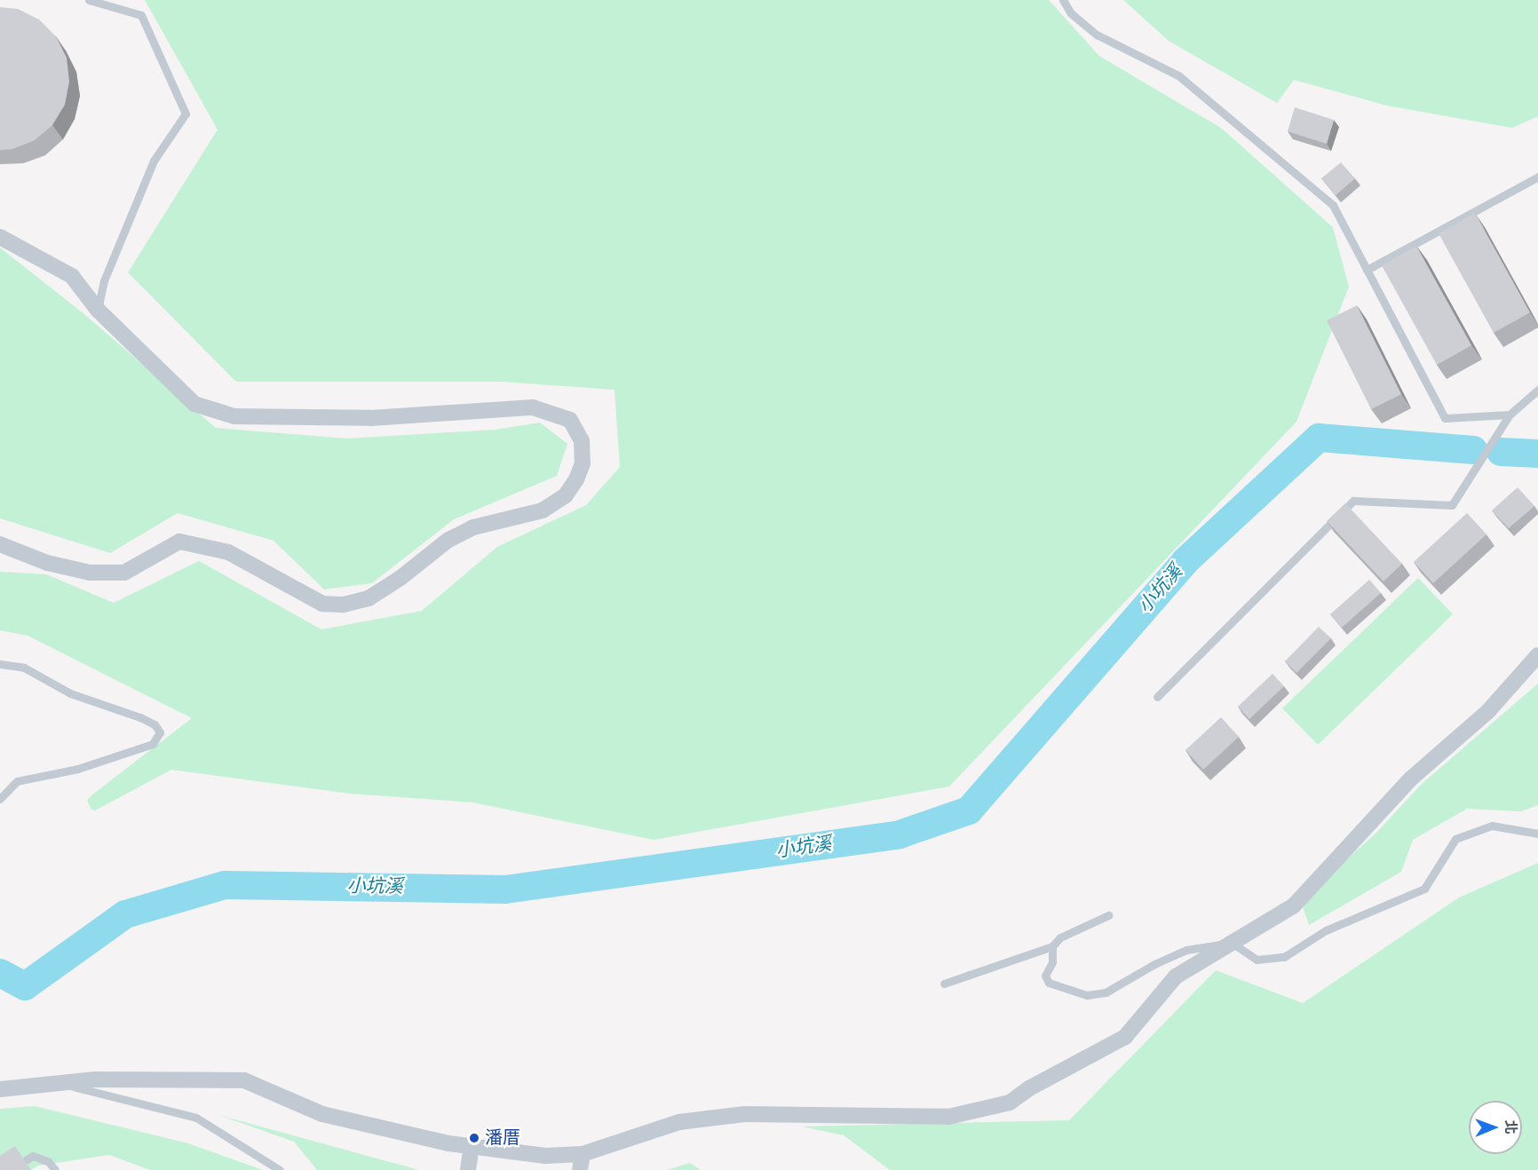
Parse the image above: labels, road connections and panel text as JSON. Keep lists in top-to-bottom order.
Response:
{
  "water": ["小坑溪"],
  "places": ["潘厝"],
  "north": "right"
}
